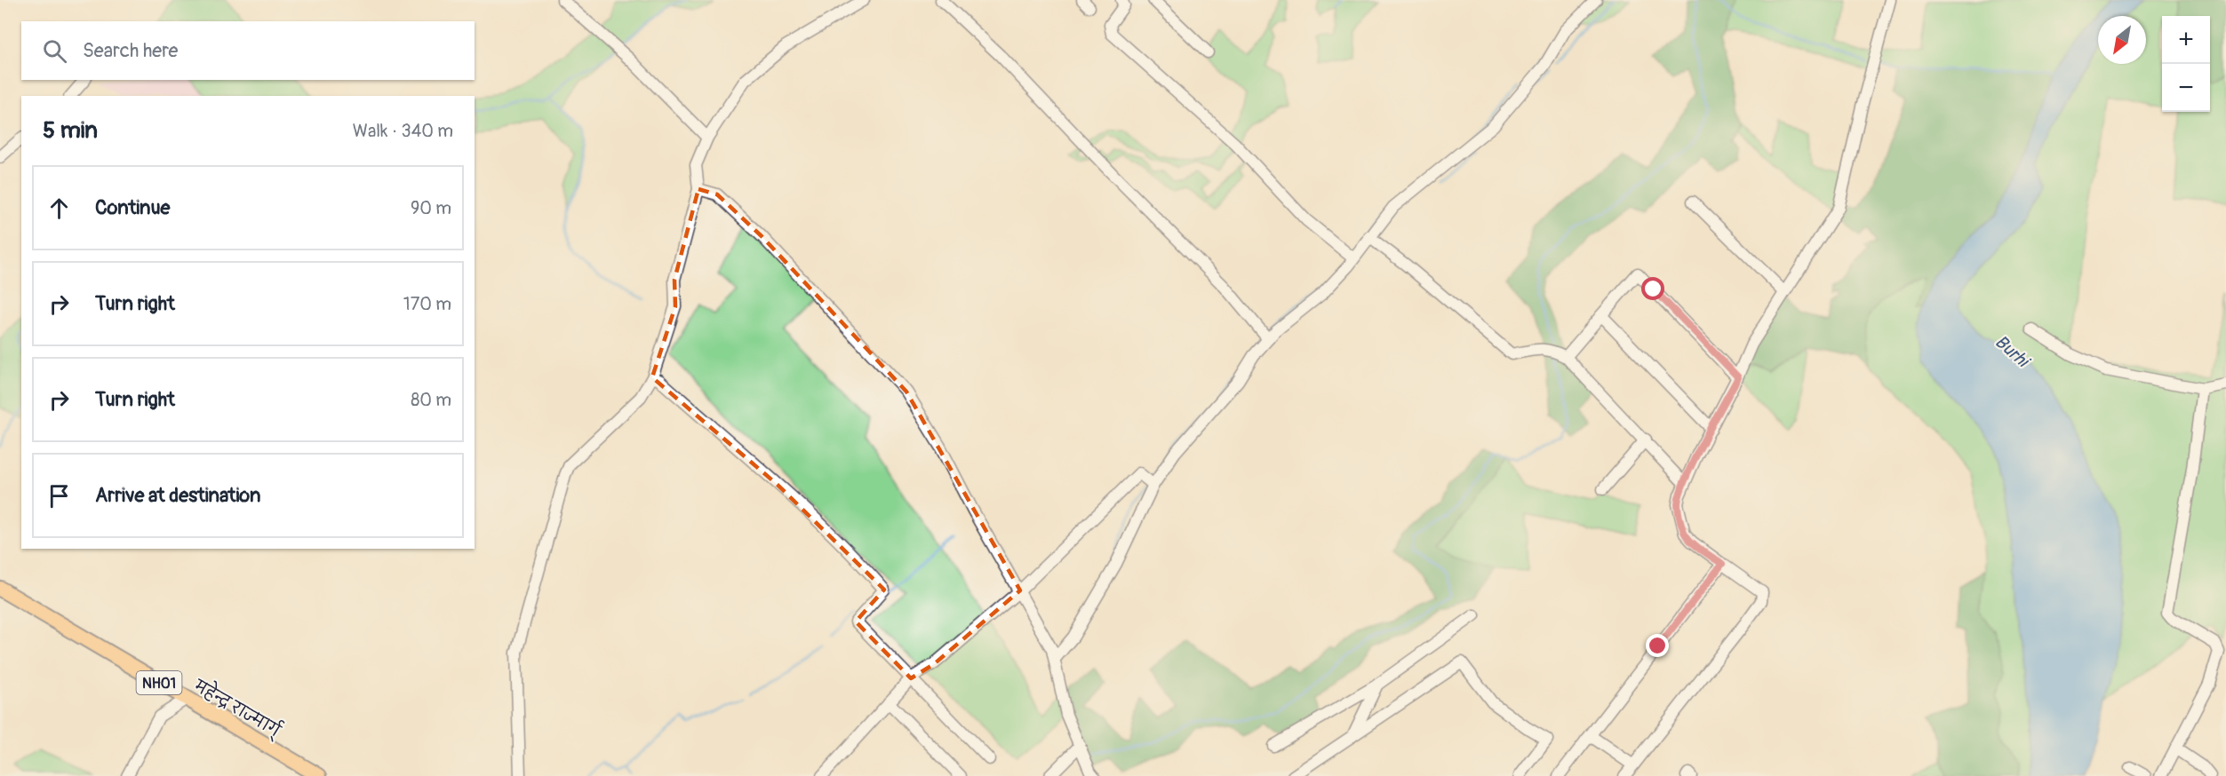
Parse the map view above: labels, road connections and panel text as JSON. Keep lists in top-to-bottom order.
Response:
{
  "streets": {
    "highway": ["NH01", "महेन्द्र राज्मार्ग्"]
  },
  "water": ["Burhi"],
  "north": "bottom left",
  "page": {
    "map_buttons": ["+", "−"],
    "search": "Search here",
    "heading": ["5 min", "Walk · 340 m"],
    "list": [
      ["Continue", "90 m"],
      ["Turn right", "170 m"],
      ["Turn right", "80 m"],
      "Arrive at destination"
    ]
  }
}
